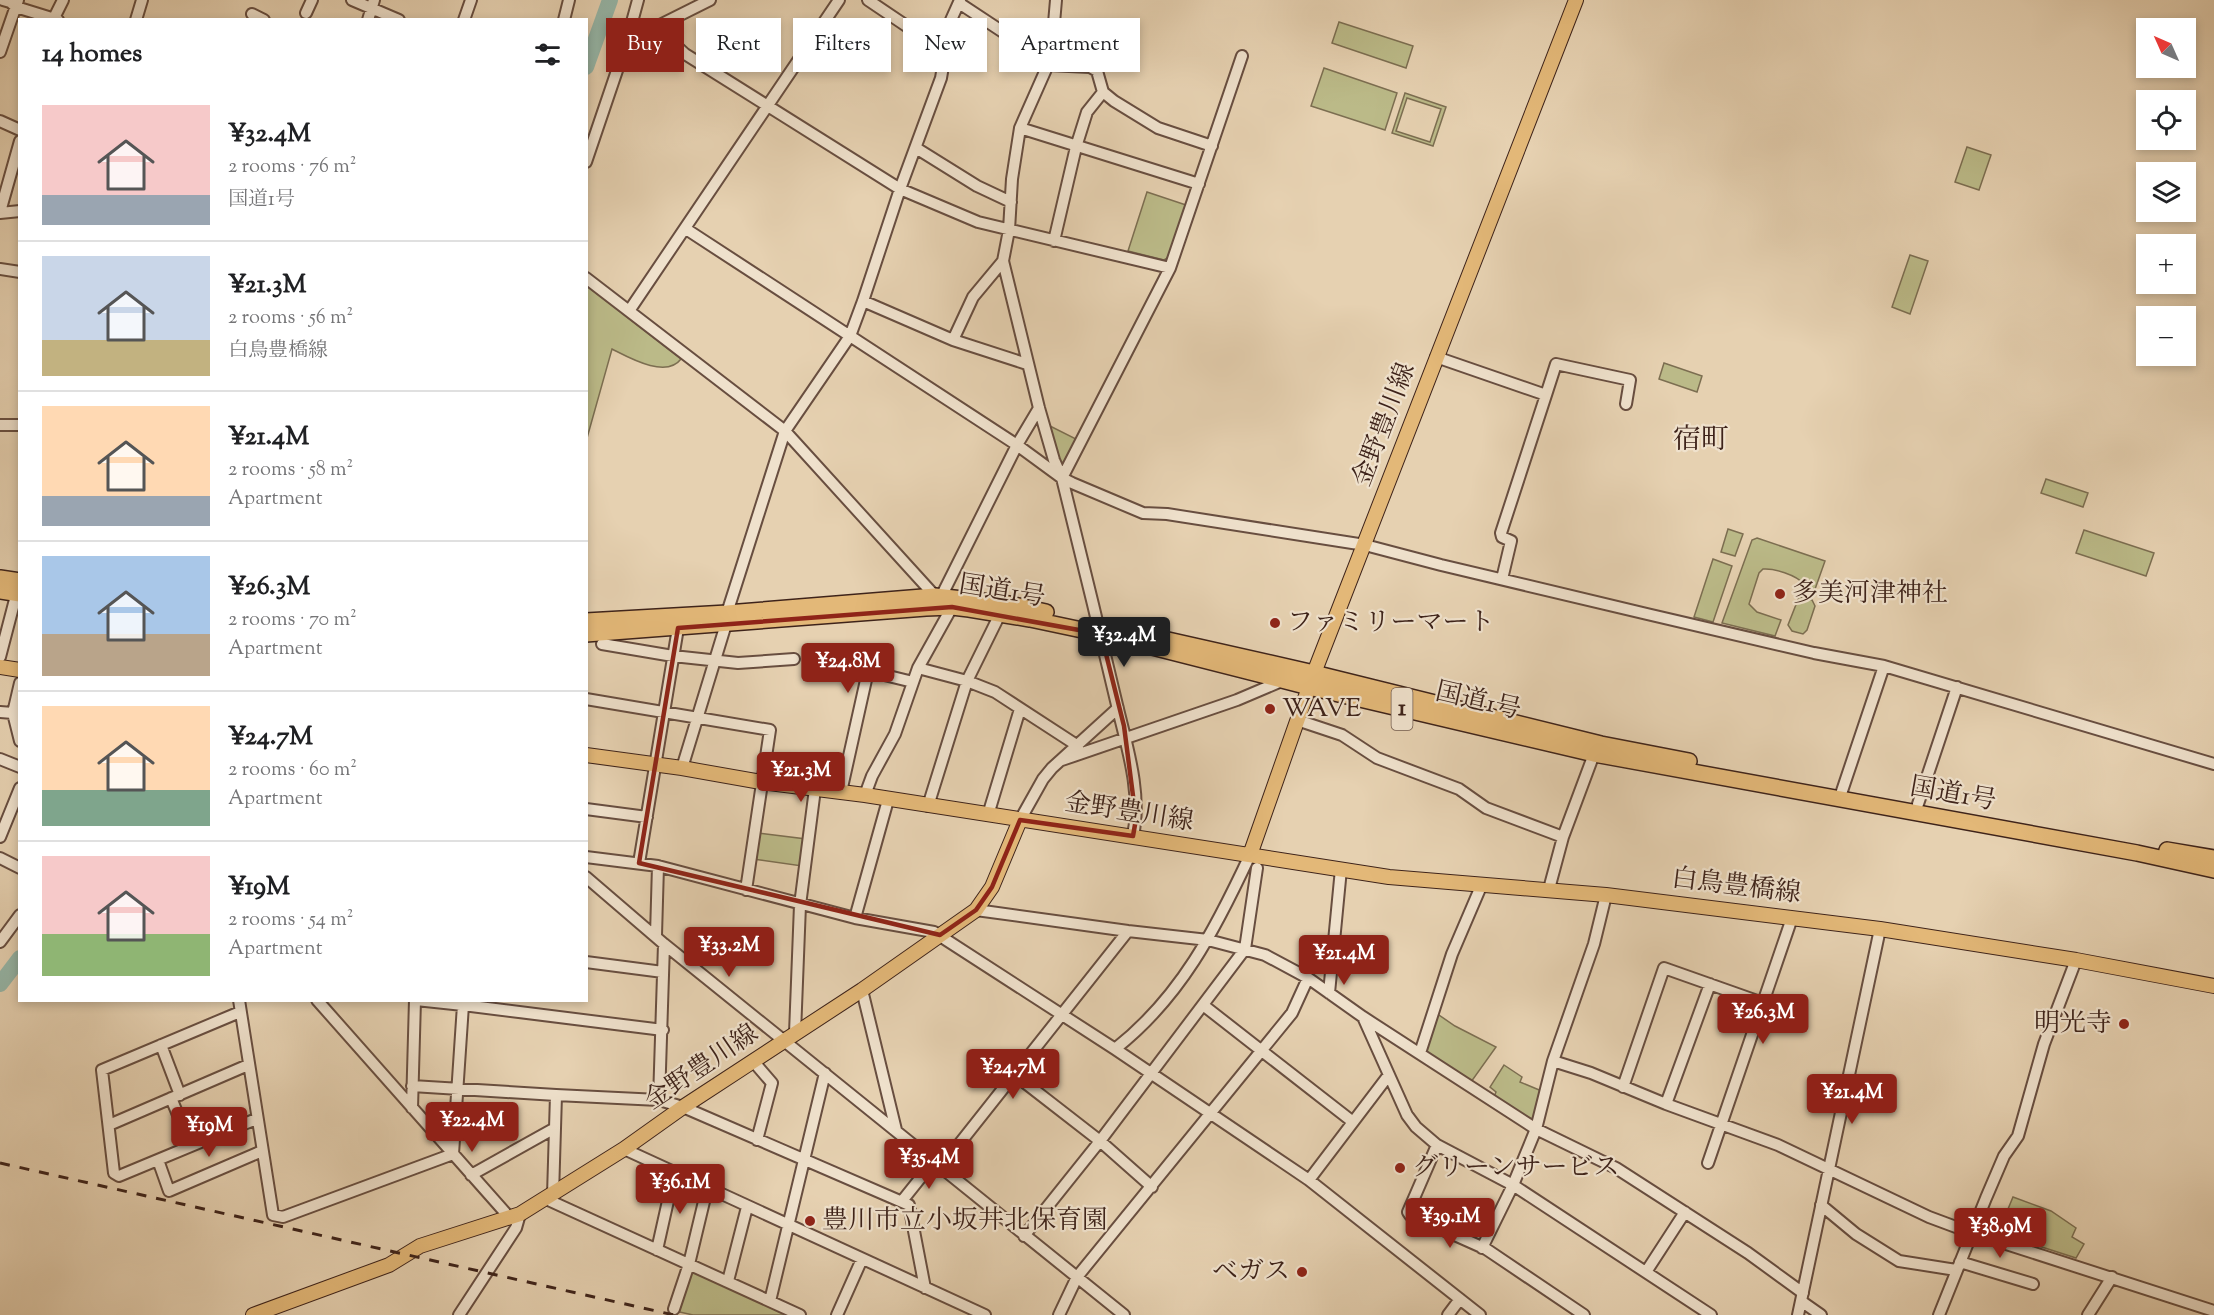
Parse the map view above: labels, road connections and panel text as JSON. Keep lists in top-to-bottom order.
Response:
{
  "streets": {
    "highway": ["国道1号", "1"],
    "main road": ["金野豊川線", "白鳥豊橋線"]
  },
  "crossings": [
    ["金野豊川線", "国道1号"],
    ["金野豊川線", "白鳥豊橋線"]
  ],
  "districts": ["宿町"],
  "places": [
    "多美河津神社",
    "ファミリーマート",
    "WAVE",
    "明光寺",
    "グリーンサービス",
    "豊川市立小坂井北保育園",
    "ベガス"
  ],
  "north": "top left",
  "page": {
    "map_buttons": ["+", "−"],
    "chip": [
      "Buy",
      "Rent",
      "Filters",
      "New",
      "Apartment"
    ],
    "heading": "14 homes",
    "list": [
      {
        "name": "¥32.4M",
        "note": "2 rooms · 76 m² · 国道1号"
      },
      {
        "name": "¥21.3M",
        "note": "2 rooms · 56 m² · 白鳥豊橋線"
      },
      {
        "name": "¥21.4M",
        "note": "2 rooms · 58 m² · Apartment"
      },
      {
        "name": "¥26.3M",
        "note": "2 rooms · 70 m² · Apartment"
      },
      {
        "name": "¥24.7M",
        "note": "2 rooms · 60 m² · Apartment"
      },
      {
        "name": "¥19M",
        "note": "2 rooms · 54 m² · Apartment"
      }
    ],
    "price": [
      "¥32.4M",
      "¥24.8M",
      "¥21.3M",
      "¥33.2M",
      "¥21.4M",
      "¥26.3M",
      "¥24.7M",
      "¥21.4M",
      "¥22.4M",
      "¥19M",
      "¥35.4M",
      "¥36.1M",
      "¥39.1M",
      "¥38.9M"
    ]
  }
}
